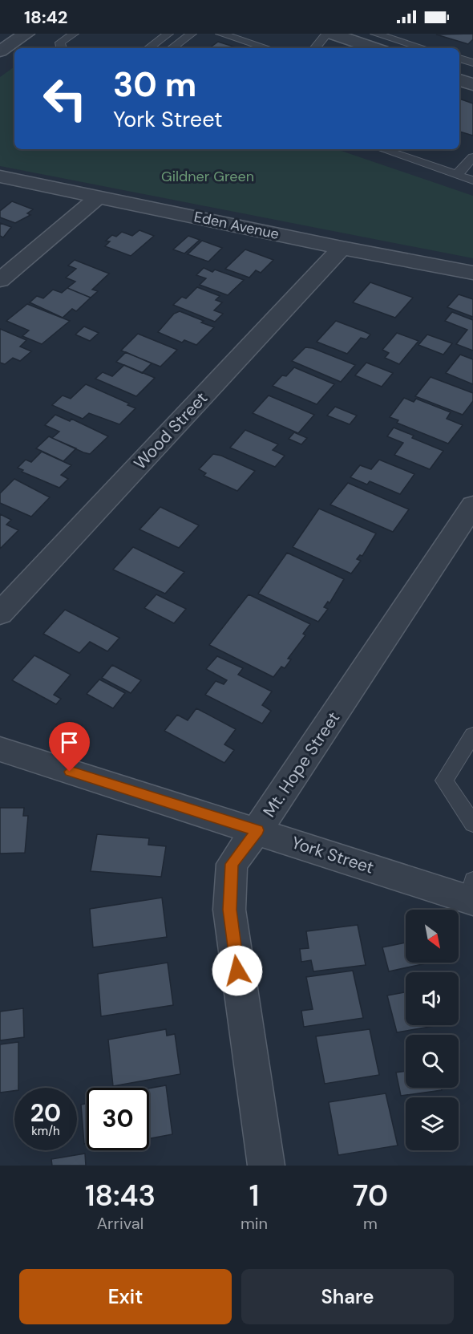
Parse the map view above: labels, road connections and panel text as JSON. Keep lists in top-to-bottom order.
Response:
{
  "streets": {
    "street": [
      "Eden Avenue",
      "Wood Street",
      "Mt. Hope Street",
      "York Street"
    ]
  },
  "crossings": [
    ["Eden Avenue", "Wood Street"],
    ["Mt. Hope Street", "York Street"]
  ],
  "parks": ["Gildner Green"],
  "north": "bottom right",
  "page": {
    "status": "18:42",
    "turn": ["30 m", "York Street"],
    "speed": "20 km/h",
    "limit": "30",
    "eta": [
      "18:43",
      "Arrival",
      "1",
      "min",
      "70",
      "m"
    ],
    "buttons": ["Exit", "Share"]
  }
}
